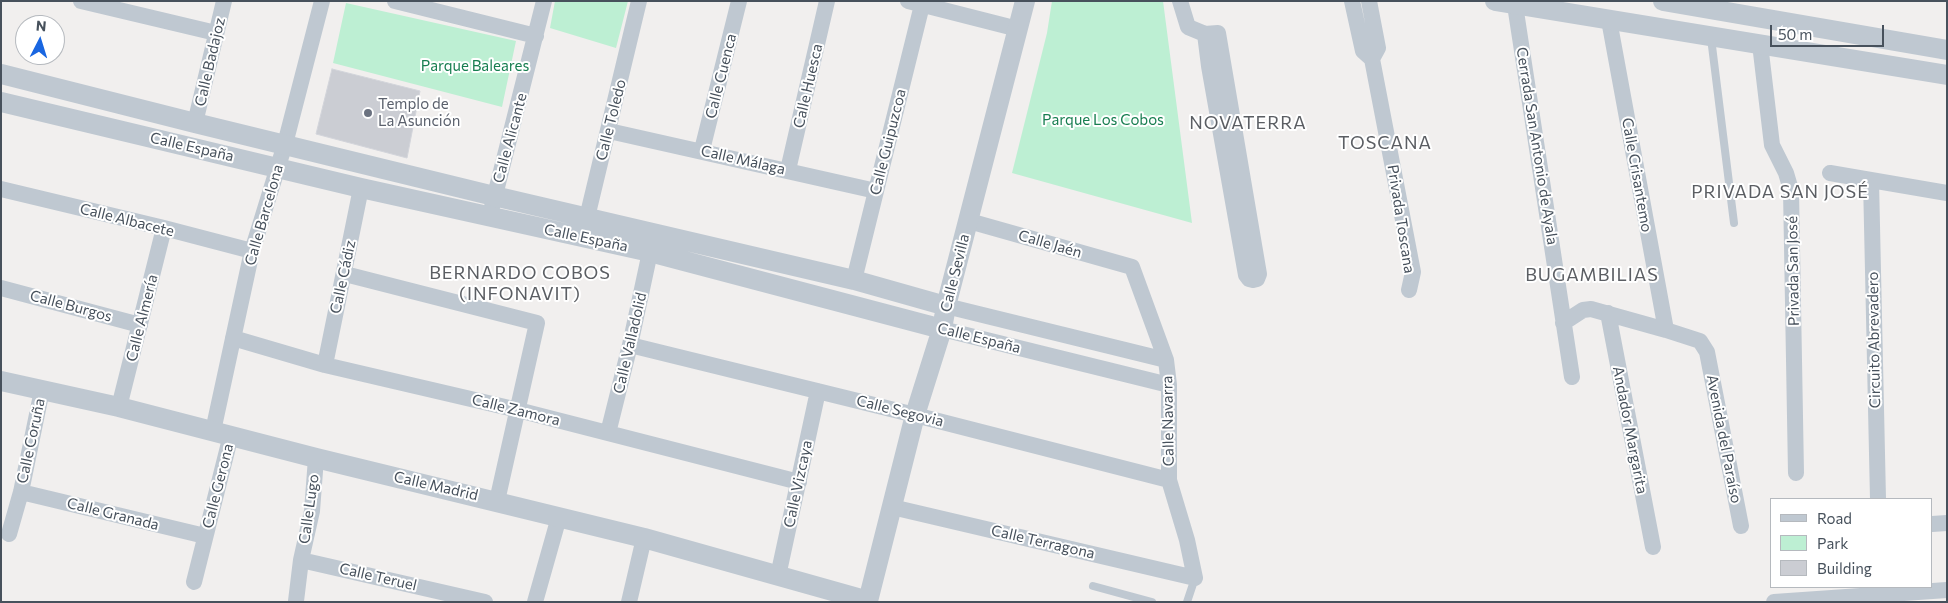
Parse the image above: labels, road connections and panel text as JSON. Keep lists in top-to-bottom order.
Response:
{
  "streets": {
    "street": [
      "Calle Badajoz",
      "Calle Cuenca",
      "Calle Huesca",
      "Calle Toledo",
      "Calle Alicante",
      "Calle Guipuzcoa",
      "Cerrada San Antonio de Ayala",
      "Calle España",
      "Calle Málaga",
      "Calle Crisantemo",
      "Calle Barcelona",
      "Privada Toscana",
      "Calle Albacete",
      "Calle Jaén",
      "Privada San José",
      "Calle Sevilla",
      "Calle Cádiz",
      "Calle Burgos",
      "Calle Almería",
      "Circuito Abrevadero",
      "Calle Valladolid",
      "Calle Zamora",
      "Calle Segovia",
      "Calle Navarra",
      "Andador Margarita",
      "Avenida del Paraíso",
      "Calle Coruña",
      "Calle Vizcaya",
      "Calle Gerona",
      "Calle Madrid",
      "Calle Lugo",
      "Calle Granada",
      "Calle Terragona",
      "Calle Teruel"
    ]
  },
  "crossings": [
    ["Calle Badajoz", "Calle España"],
    ["Calle Cuenca", "Calle Málaga"],
    ["Calle Huesca", "Calle Málaga"],
    ["Calle Toledo", "Calle España"],
    ["Calle Toledo", "Calle Málaga"],
    ["Calle Alicante", "Calle España"],
    ["Calle Guipuzcoa", "Calle España"],
    ["Calle Guipuzcoa", "Calle Málaga"],
    ["Calle España", "Calle Barcelona"],
    ["Calle España", "Calle Sevilla"],
    ["Calle España", "Calle Cádiz"],
    ["Calle España", "Calle Valladolid"],
    ["Calle España", "Calle Navarra"],
    ["Calle Crisantemo", "Avenida del Paraíso"],
    ["Calle Barcelona", "Calle Albacete"],
    ["Calle Barcelona", "Calle Zamora"],
    ["Calle Barcelona", "Calle Gerona"],
    ["Calle Barcelona", "Calle Madrid"],
    ["Calle Albacete", "Calle Almería"],
    ["Calle Jaén", "Calle Sevilla"],
    ["Calle Jaén", "Calle Navarra"],
    ["Calle Sevilla", "Calle Segovia"],
    ["Calle Sevilla", "Calle Madrid"],
    ["Calle Sevilla", "Calle Terragona"],
    ["Calle Cádiz", "Calle Zamora"],
    ["Calle Burgos", "Calle Almería"],
    ["Calle Almería", "Calle Madrid"],
    ["Calle Valladolid", "Calle Zamora"],
    ["Calle Valladolid", "Calle Segovia"],
    ["Calle Zamora", "Calle Vizcaya"],
    ["Calle Segovia", "Calle Navarra"],
    ["Calle Segovia", "Calle Vizcaya"],
    ["Calle Navarra", "Calle Terragona"],
    ["Calle Coruña", "Calle Madrid"],
    ["Calle Coruña", "Calle Granada"],
    ["Calle Vizcaya", "Calle Madrid"],
    ["Calle Gerona", "Calle Madrid"],
    ["Calle Gerona", "Calle Granada"],
    ["Calle Madrid", "Calle Lugo"],
    ["Calle Lugo", "Calle Teruel"]
  ],
  "districts": [
    "NOVATERRA",
    "TOSCANA",
    "PRIVADA SAN JOSÉ",
    "BERNARDO COBOS (INFONAVIT)",
    "BUGAMBILIAS"
  ],
  "parks": ["Parque Baleares", "Parque Los Cobos"],
  "places": ["Templo de La Asunción"],
  "legend": ["Road", "Park", "Building"],
  "scale_bar": "50 m",
  "north": "top"
}
